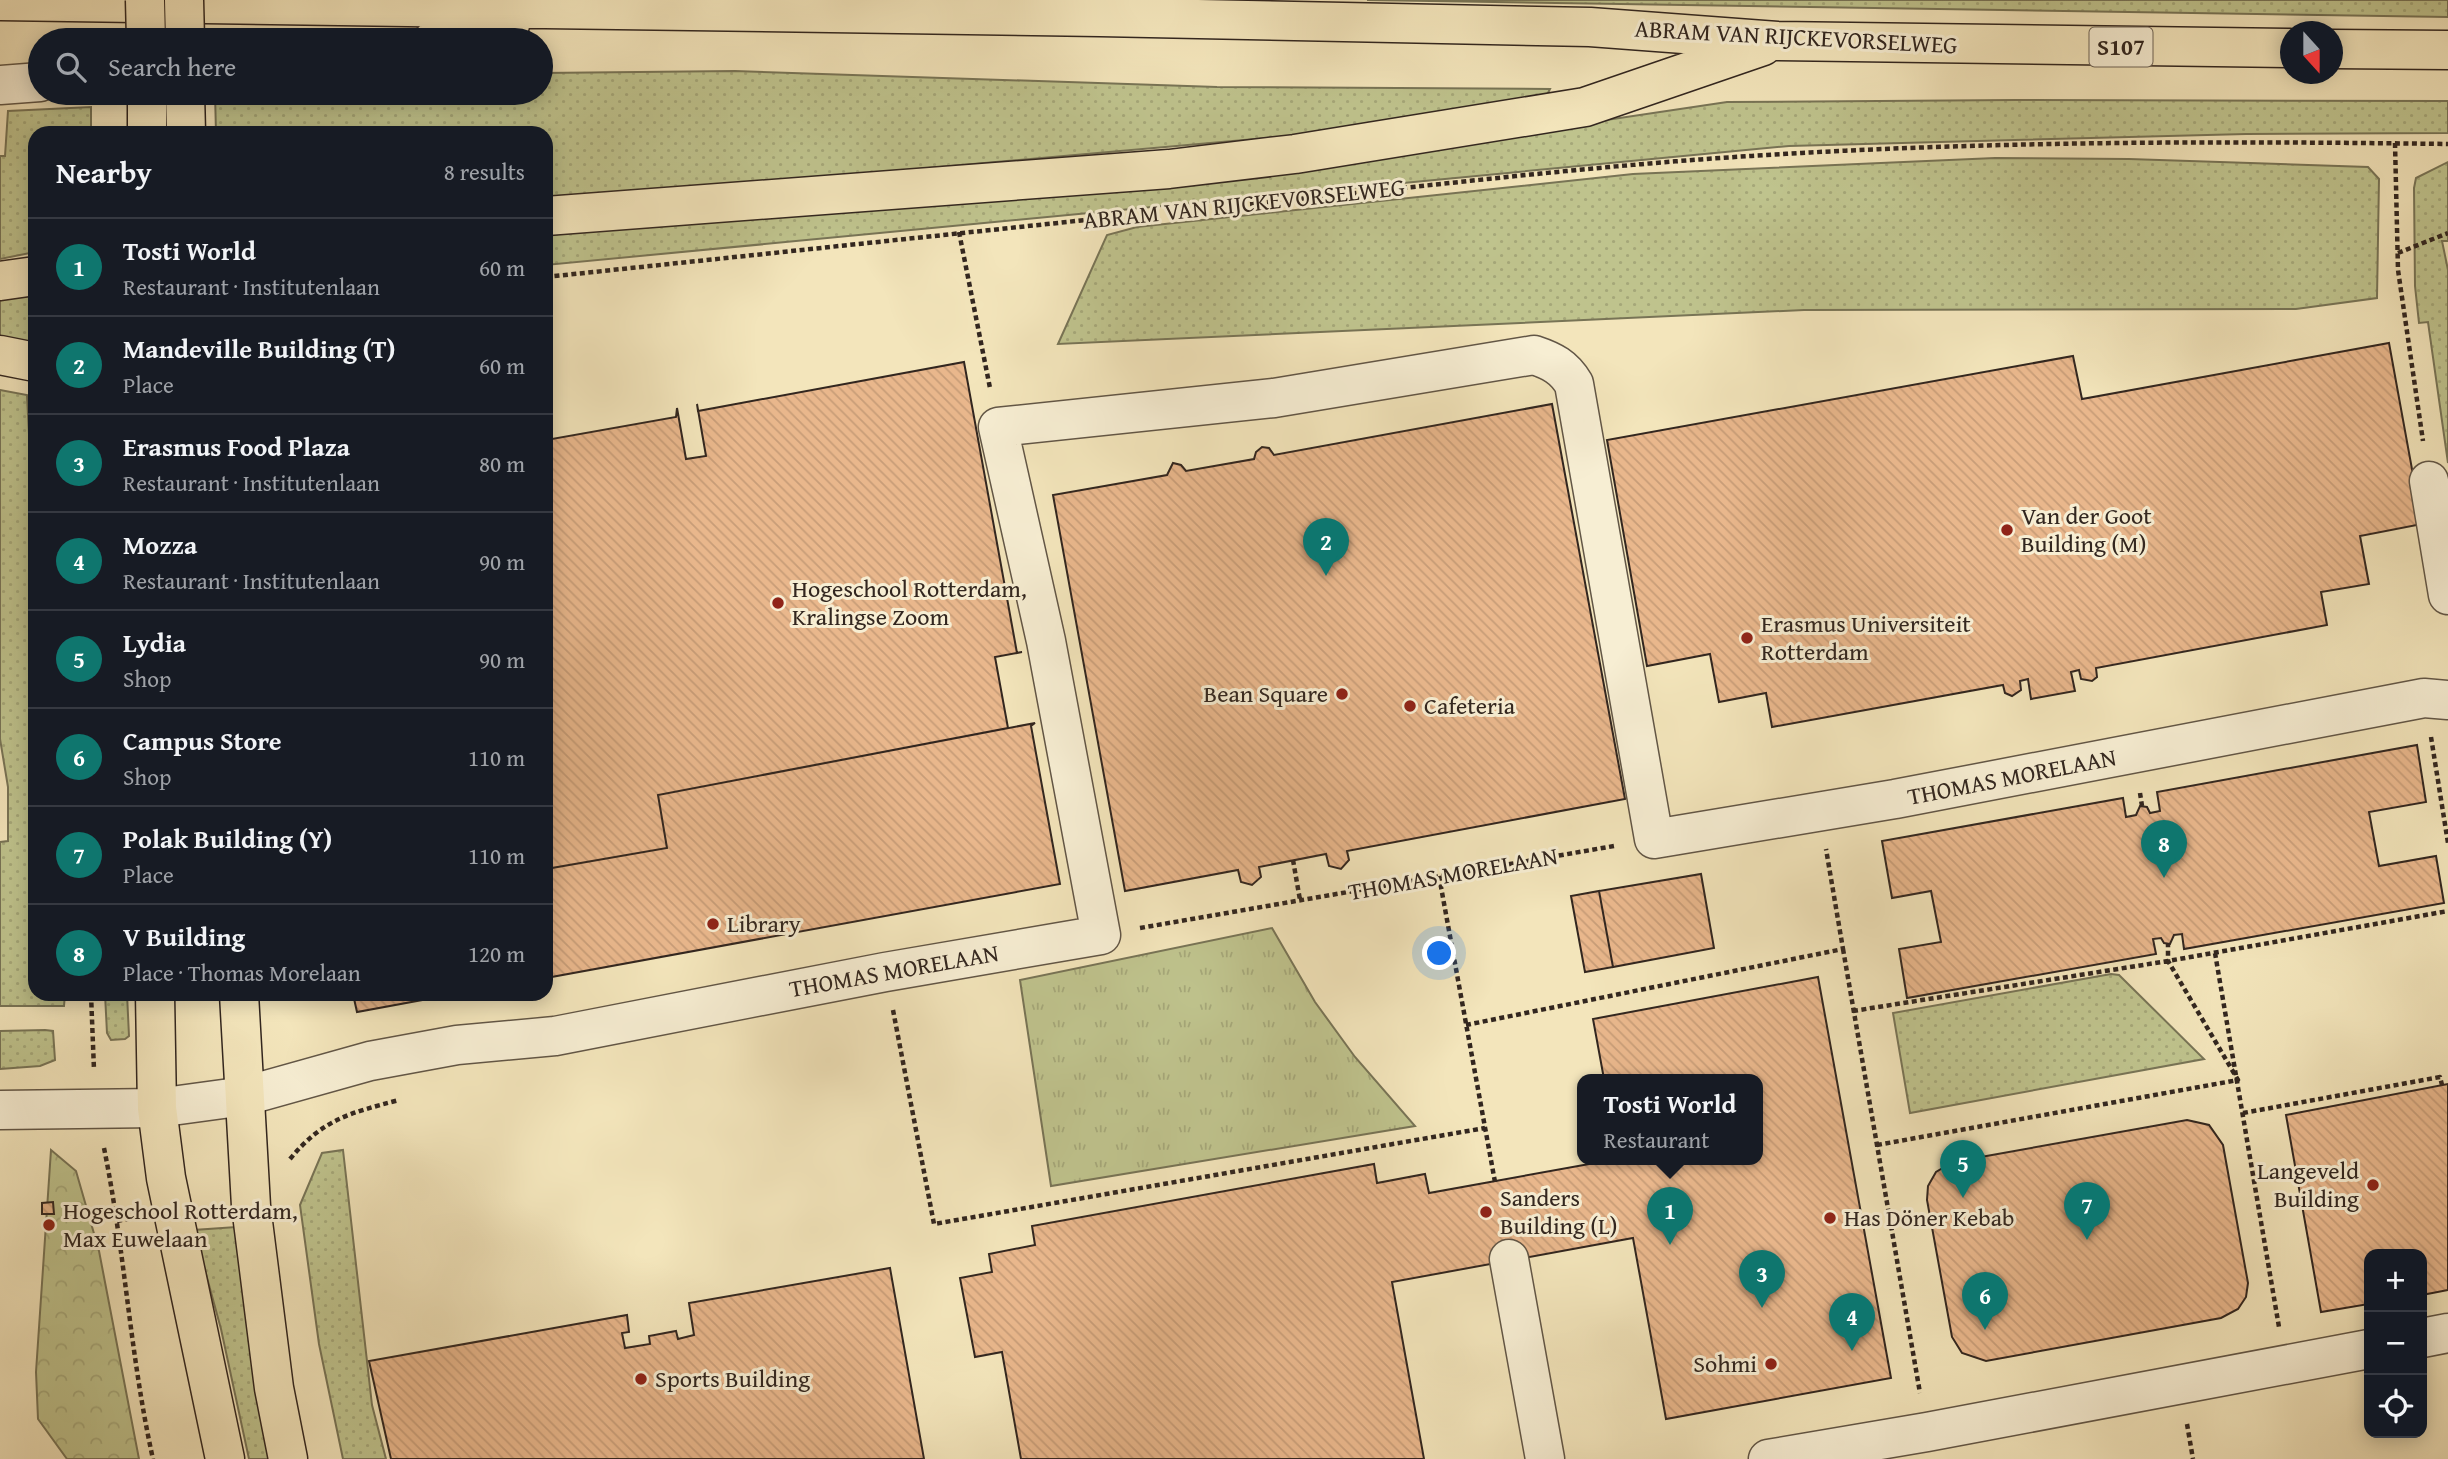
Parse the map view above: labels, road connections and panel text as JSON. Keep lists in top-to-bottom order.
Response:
{
  "streets": {
    "main road": ["ABRAM VAN RIJCKEVORSELWEG", "S107"],
    "street": ["THOMAS MORELAAN"]
  },
  "places": [
    "Van der Goot Building (M)",
    "Hogeschool Rotterdam, Kralingse Zoom",
    "Erasmus Universiteit Rotterdam",
    "Bean Square",
    "Cafeteria",
    "Library",
    "Langeveld Building",
    "Sanders Building (L)",
    "Has Döner Kebab",
    "Hogeschool Rotterdam, Max Euwelaan",
    "Sohmi",
    "Sports Building"
  ],
  "north": "bottom",
  "page": {
    "search": "Search here",
    "heading": ["Nearby", "8 results"],
    "list": [
      {
        "mark": "1",
        "name": "Tosti World",
        "note": "Restaurant · Institutenlaan",
        "value": "60 m"
      },
      {
        "mark": "2",
        "name": "Mandeville Building (T)",
        "note": "Place",
        "value": "60 m"
      },
      {
        "mark": "3",
        "name": "Erasmus Food Plaza",
        "note": "Restaurant · Institutenlaan",
        "value": "80 m"
      },
      {
        "mark": "4",
        "name": "Mozza",
        "note": "Restaurant · Institutenlaan",
        "value": "90 m"
      },
      {
        "mark": "5",
        "name": "Lydia",
        "note": "Shop",
        "value": "90 m"
      },
      {
        "mark": "6",
        "name": "Campus Store",
        "note": "Shop",
        "value": "110 m"
      },
      {
        "mark": "7",
        "name": "Polak Building (Y)",
        "note": "Place",
        "value": "110 m"
      },
      {
        "mark": "8",
        "name": "V Building",
        "note": "Place · Thomas Morelaan",
        "value": "120 m"
      }
    ],
    "pins": [
      "2",
      "8",
      "5",
      "7",
      "1",
      "3",
      "6",
      "4"
    ],
    "popup": ["Tosti World", "Restaurant"],
    "map_buttons": ["+", "−"]
  }
}
